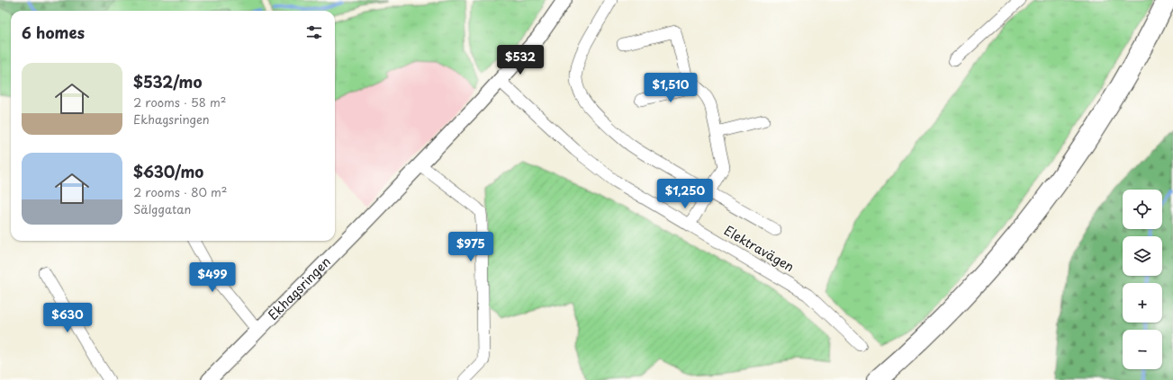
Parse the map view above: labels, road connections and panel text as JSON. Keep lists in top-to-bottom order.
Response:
{
  "streets": {
    "street": ["Elektravägen", "Ekhagsringen"]
  },
  "crossings": [
    ["Elektravägen", "Ekhagsringen"]
  ],
  "page": {
    "heading": "6 homes",
    "price": [
      "$532",
      "$1,510",
      "$1,250",
      "$975",
      "$499",
      "$630"
    ],
    "list": [
      {
        "name": "$532/mo",
        "note": "2 rooms · 58 m² · Ekhagsringen"
      },
      {
        "name": "$630/mo",
        "note": "2 rooms · 80 m² · Sälggatan"
      }
    ],
    "map_buttons": ["+", "−"]
  }
}
